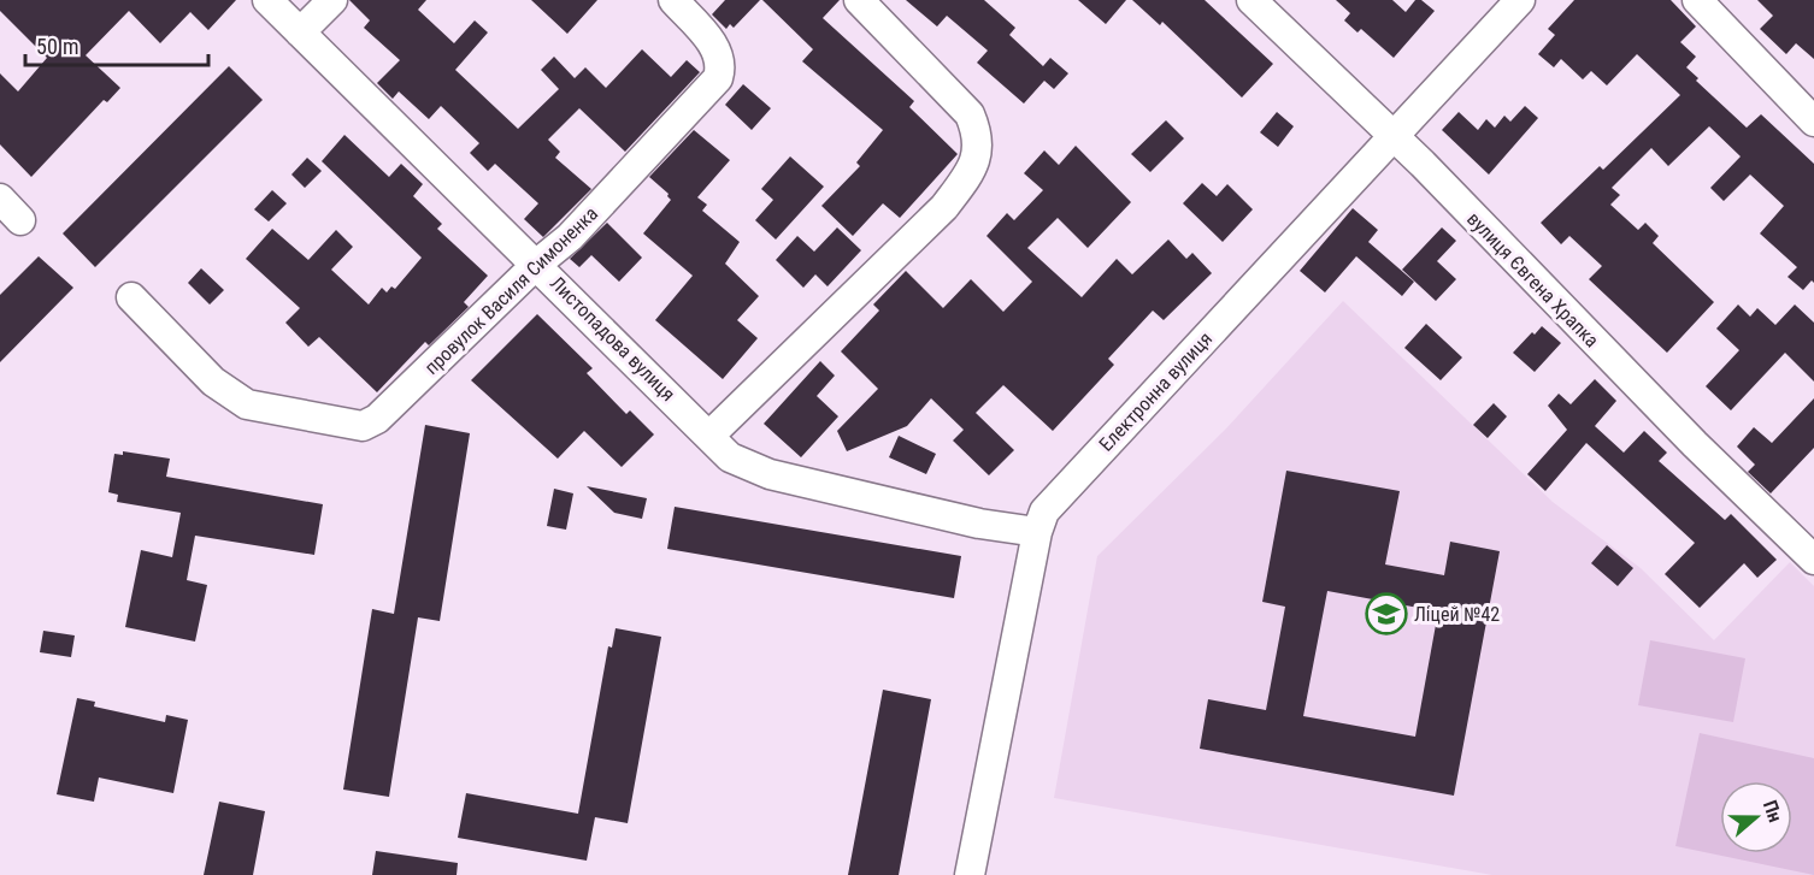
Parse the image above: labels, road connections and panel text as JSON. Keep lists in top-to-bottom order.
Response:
{
  "streets": {
    "street": [
      "вулиця Євгена Храпка",
      "провулок Василя Симоненка",
      "Листопадова вулиця",
      "Електронна вулиця"
    ]
  },
  "crossings": [
    ["вулиця Євгена Храпка", "Електронна вулиця"],
    ["провулок Василя Симоненка", "Листопадова вулиця"],
    ["Листопадова вулиця", "Електронна вулиця"]
  ],
  "places": {
    "school or university": ["Ліцей №42"]
  },
  "scale_bar": "50 m",
  "north": "right"
}
